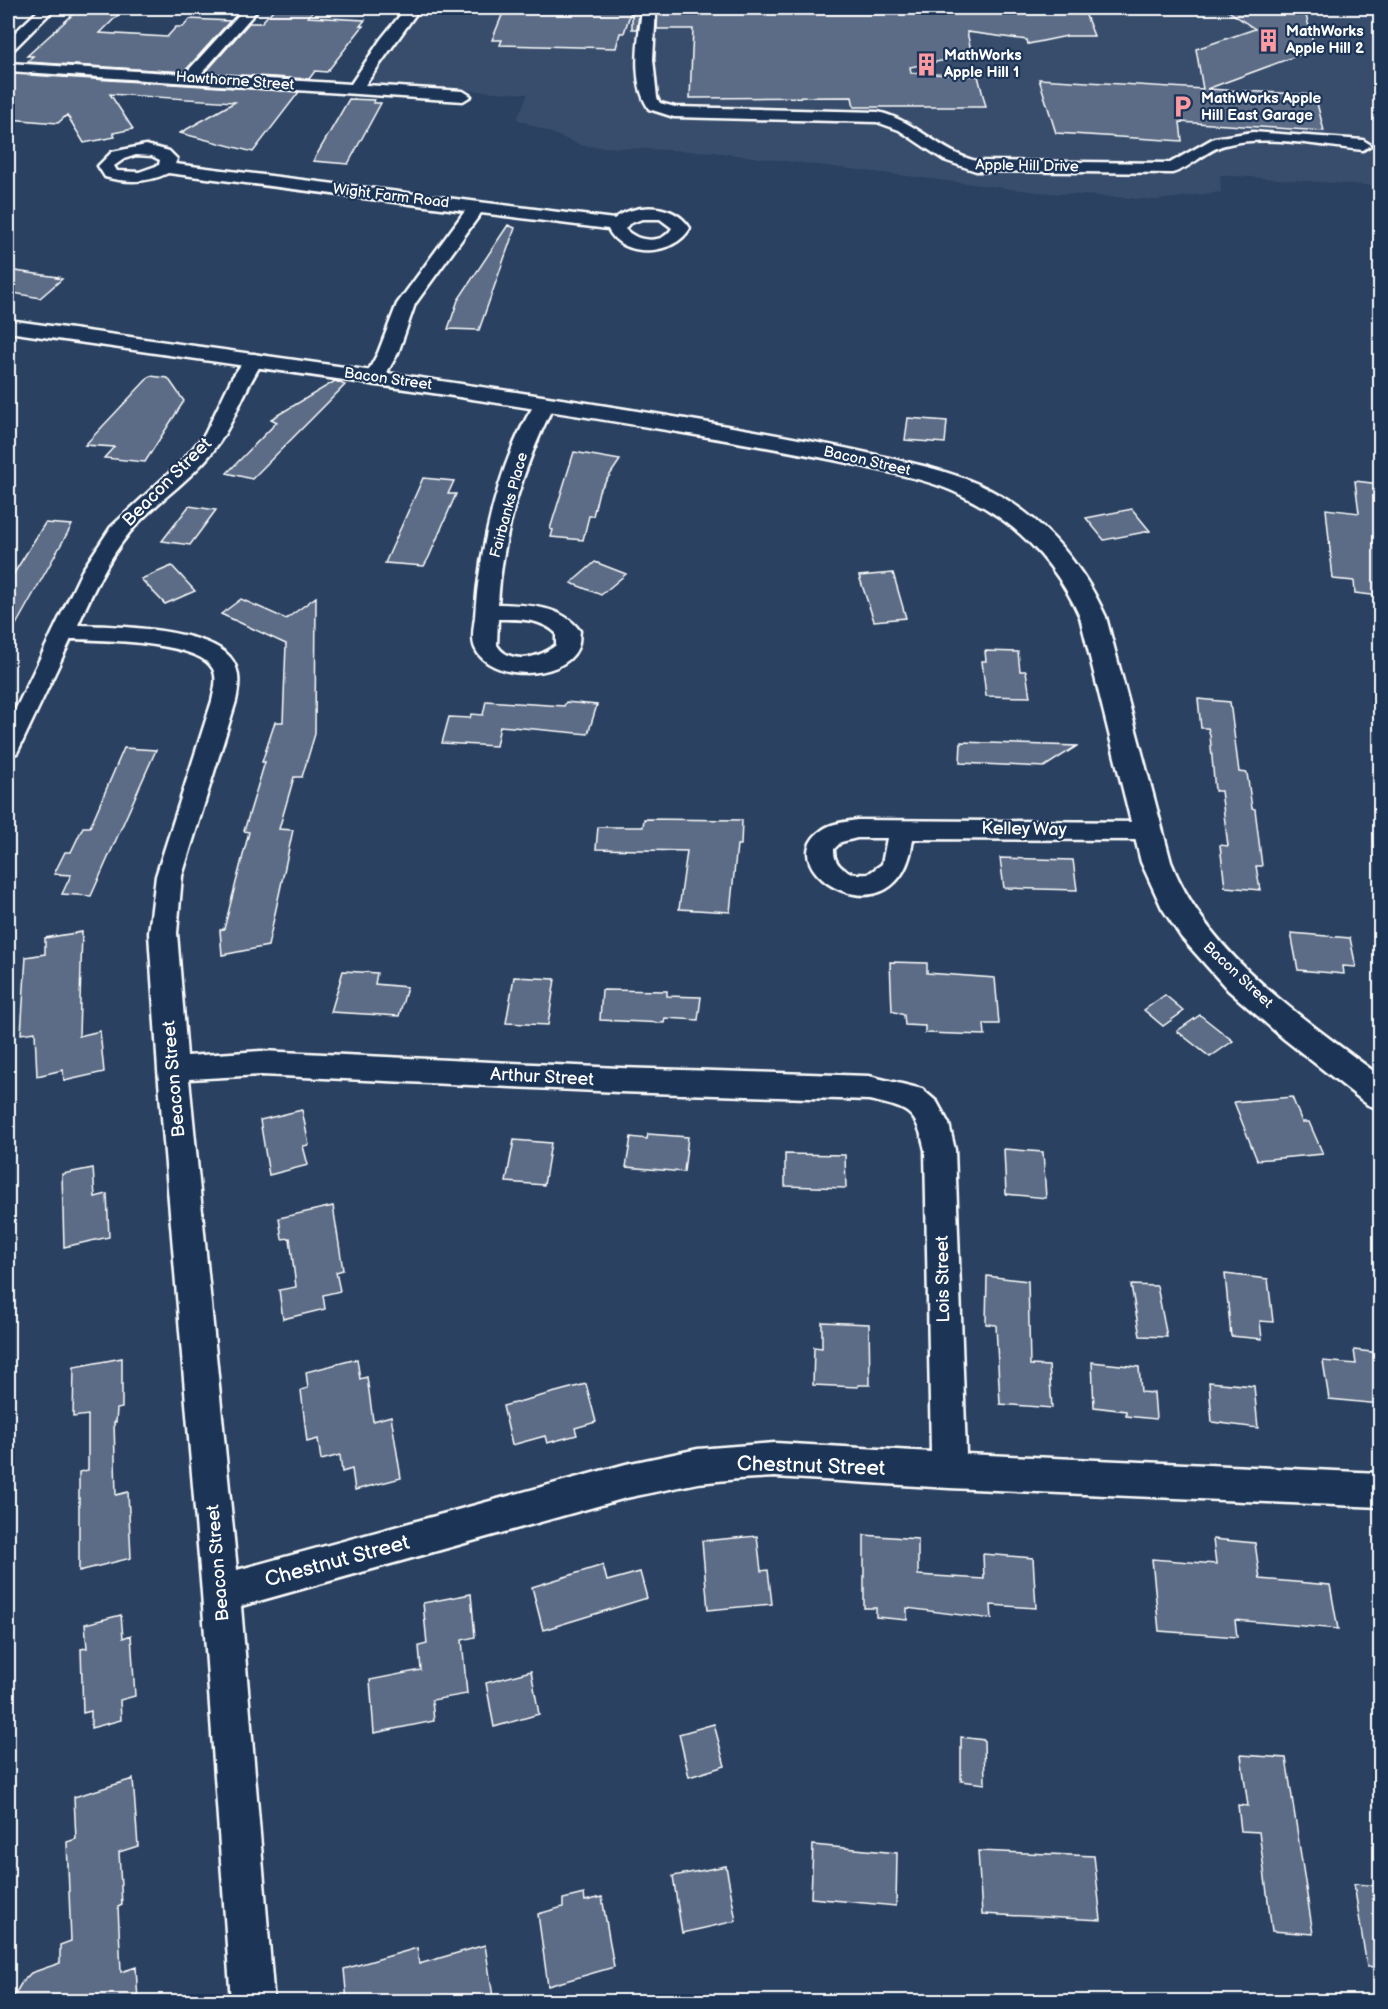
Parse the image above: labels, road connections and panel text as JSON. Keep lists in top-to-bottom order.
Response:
{
  "streets": {
    "street": [
      "Hawthorne Street",
      "Apple Hill Drive",
      "Wight Farm Road",
      "Bacon Street",
      "Beacon Street",
      "Fairbanks Place",
      "Kelley Way",
      "Arthur Street",
      "Lois Street",
      "Chestnut Street"
    ]
  },
  "crossings": [
    ["Bacon Street", "Beacon Street"],
    ["Bacon Street", "Fairbanks Place"],
    ["Bacon Street", "Kelley Way"],
    ["Beacon Street", "Arthur Street"],
    ["Beacon Street", "Chestnut Street"],
    ["Arthur Street", "Lois Street"],
    ["Lois Street", "Chestnut Street"]
  ],
  "places": {
    "building": ["MathWorks Apple Hill 2", "MathWorks Apple Hill 1"],
    "parking": ["MathWorks Apple Hill East Garage"]
  }
}
